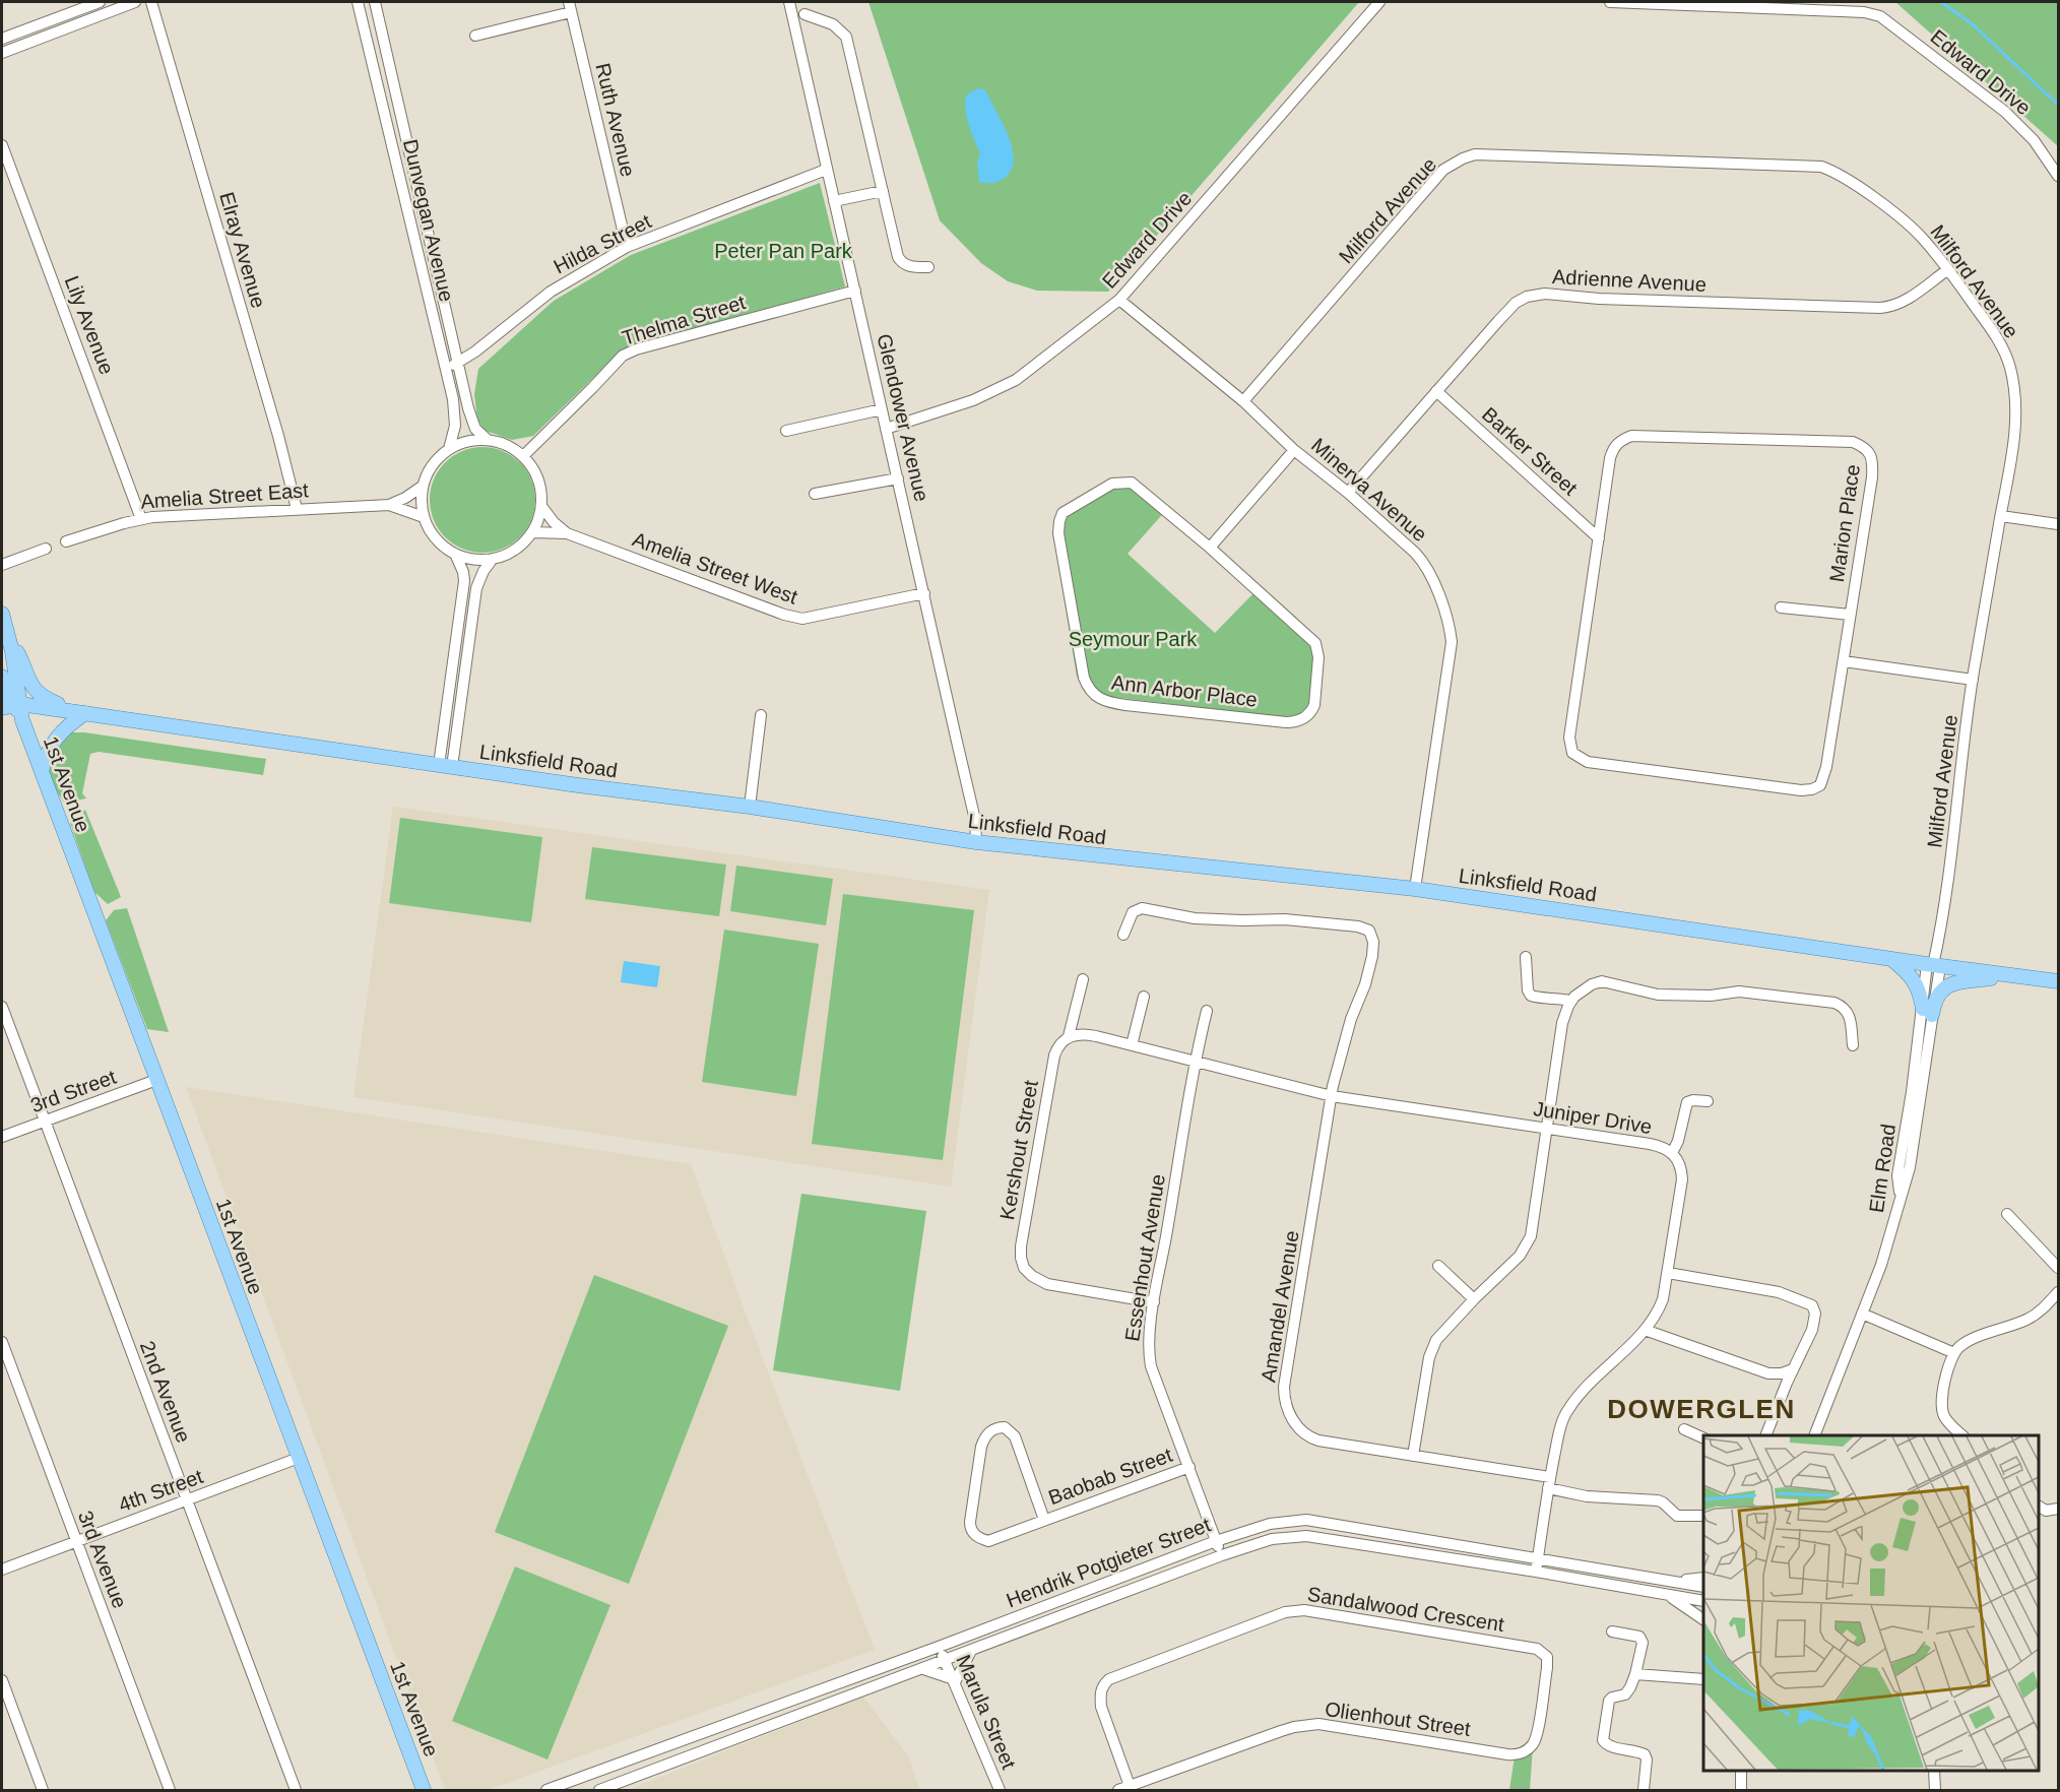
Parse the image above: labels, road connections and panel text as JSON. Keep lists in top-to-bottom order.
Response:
{
  "streets": {
    "main road": ["Linksfield Road", "1st Avenue"],
    "street": [
      "Edward Drive",
      "Ruth Avenue",
      "Milford Avenue",
      "Dunvegan Avenue",
      "Hilda Street",
      "Elray Avenue",
      "Adrienne Avenue",
      "Thelma Street",
      "Lily Avenue",
      "Glendower Avenue",
      "Barker Street",
      "Minerva Avenue",
      "Amelia Street East",
      "Marion Place",
      "Amelia Street West",
      "Ann Arbor Place",
      "3rd Street",
      "Juniper Drive",
      "Kershout Street",
      "Elm Road",
      "Essenhout Avenue",
      "Amandel Avenue",
      "2nd Avenue",
      "Baobab Street",
      "4th Street",
      "3rd Avenue",
      "Hendrik Potgieter Street",
      "Sandalwood Crescent",
      "Marula Street",
      "Olienhout Street"
    ]
  },
  "crossings": [
    ["Edward Drive", "Glendower Avenue"],
    ["Edward Drive", "Minerva Avenue"],
    ["Ruth Avenue", "Hilda Street"],
    ["Milford Avenue", "Adrienne Avenue"],
    ["Milford Avenue", "Minerva Avenue"],
    ["Milford Avenue", "Linksfield Road"],
    ["Milford Avenue", "Elm Road"],
    ["Dunvegan Avenue", "Hilda Street"],
    ["Dunvegan Avenue", "Thelma Street"],
    ["Dunvegan Avenue", "Amelia Street East"],
    ["Dunvegan Avenue", "Amelia Street West"],
    ["Hilda Street", "Glendower Avenue"],
    ["Elray Avenue", "Amelia Street East"],
    ["Adrienne Avenue", "Barker Street"],
    ["Adrienne Avenue", "Minerva Avenue"],
    ["Thelma Street", "Glendower Avenue"],
    ["Thelma Street", "Amelia Street East"],
    ["Thelma Street", "Amelia Street West"],
    ["Lily Avenue", "Amelia Street East"],
    ["Glendower Avenue", "Amelia Street West"],
    ["Glendower Avenue", "Linksfield Road"],
    ["Barker Street", "Marion Place"],
    ["Minerva Avenue", "Linksfield Road"],
    ["Amelia Street East", "Amelia Street West"],
    ["Linksfield Road", "1st Avenue"],
    ["1st Avenue", "3rd Street"],
    ["1st Avenue", "4th Street"],
    ["3rd Street", "2nd Avenue"],
    ["Juniper Drive", "Essenhout Avenue"],
    ["Juniper Drive", "Amandel Avenue"],
    ["Juniper Drive", "Hendrik Potgieter Street"],
    ["Kershout Street", "Essenhout Avenue"],
    ["Essenhout Avenue", "Baobab Street"],
    ["Essenhout Avenue", "Hendrik Potgieter Street"],
    ["2nd Avenue", "4th Street"],
    ["4th Street", "3rd Avenue"],
    ["Hendrik Potgieter Street", "Marula Street"],
    ["Sandalwood Crescent", "Olienhout Street"]
  ],
  "districts": ["DOWERGLEN"],
  "parks": ["Peter Pan Park", "Seymour Park"]
}
